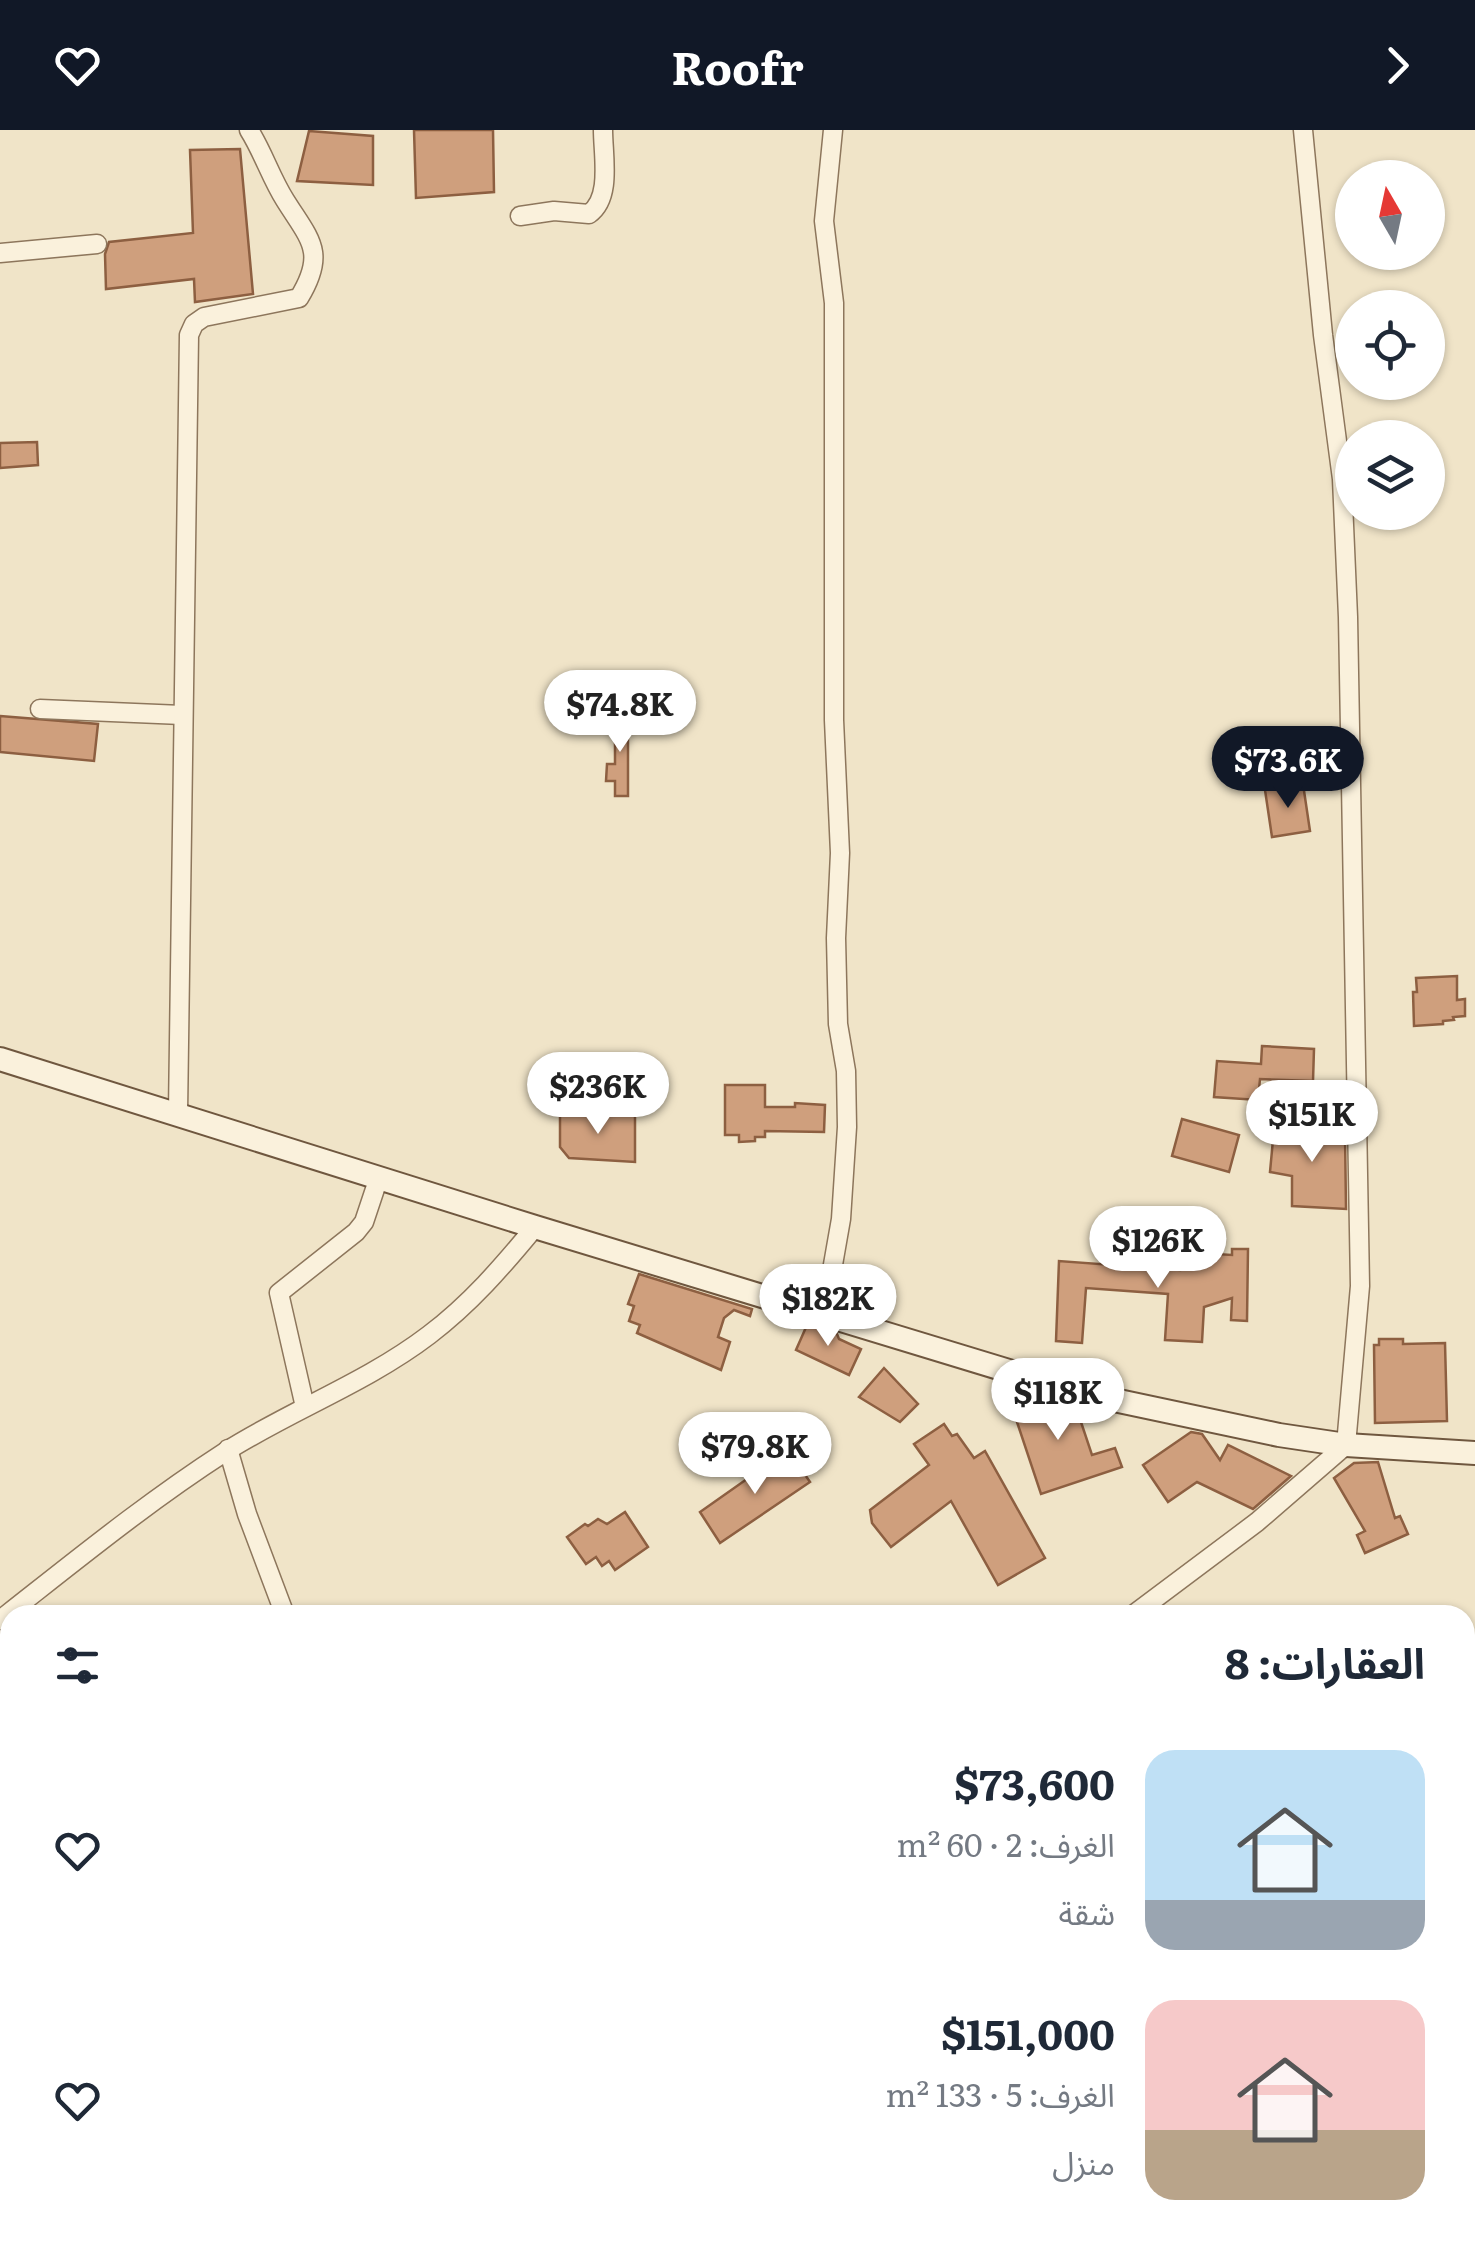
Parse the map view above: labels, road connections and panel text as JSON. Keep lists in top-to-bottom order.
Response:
{
  "north": "top",
  "page": {
    "header": "Roofr",
    "price": [
      "$74.8K",
      "$73.6K",
      "$236K",
      "$151K",
      "$126K",
      "$182K",
      "$118K",
      "$79.8K"
    ],
    "heading": "العقارات: 8",
    "list": [
      {
        "name": "$73,600",
        "note": "الغرف: 2 · 60 m² · شقة"
      },
      {
        "name": "$151,000",
        "note": "الغرف: 5 · 133 m² · منزل"
      }
    ]
  }
}
